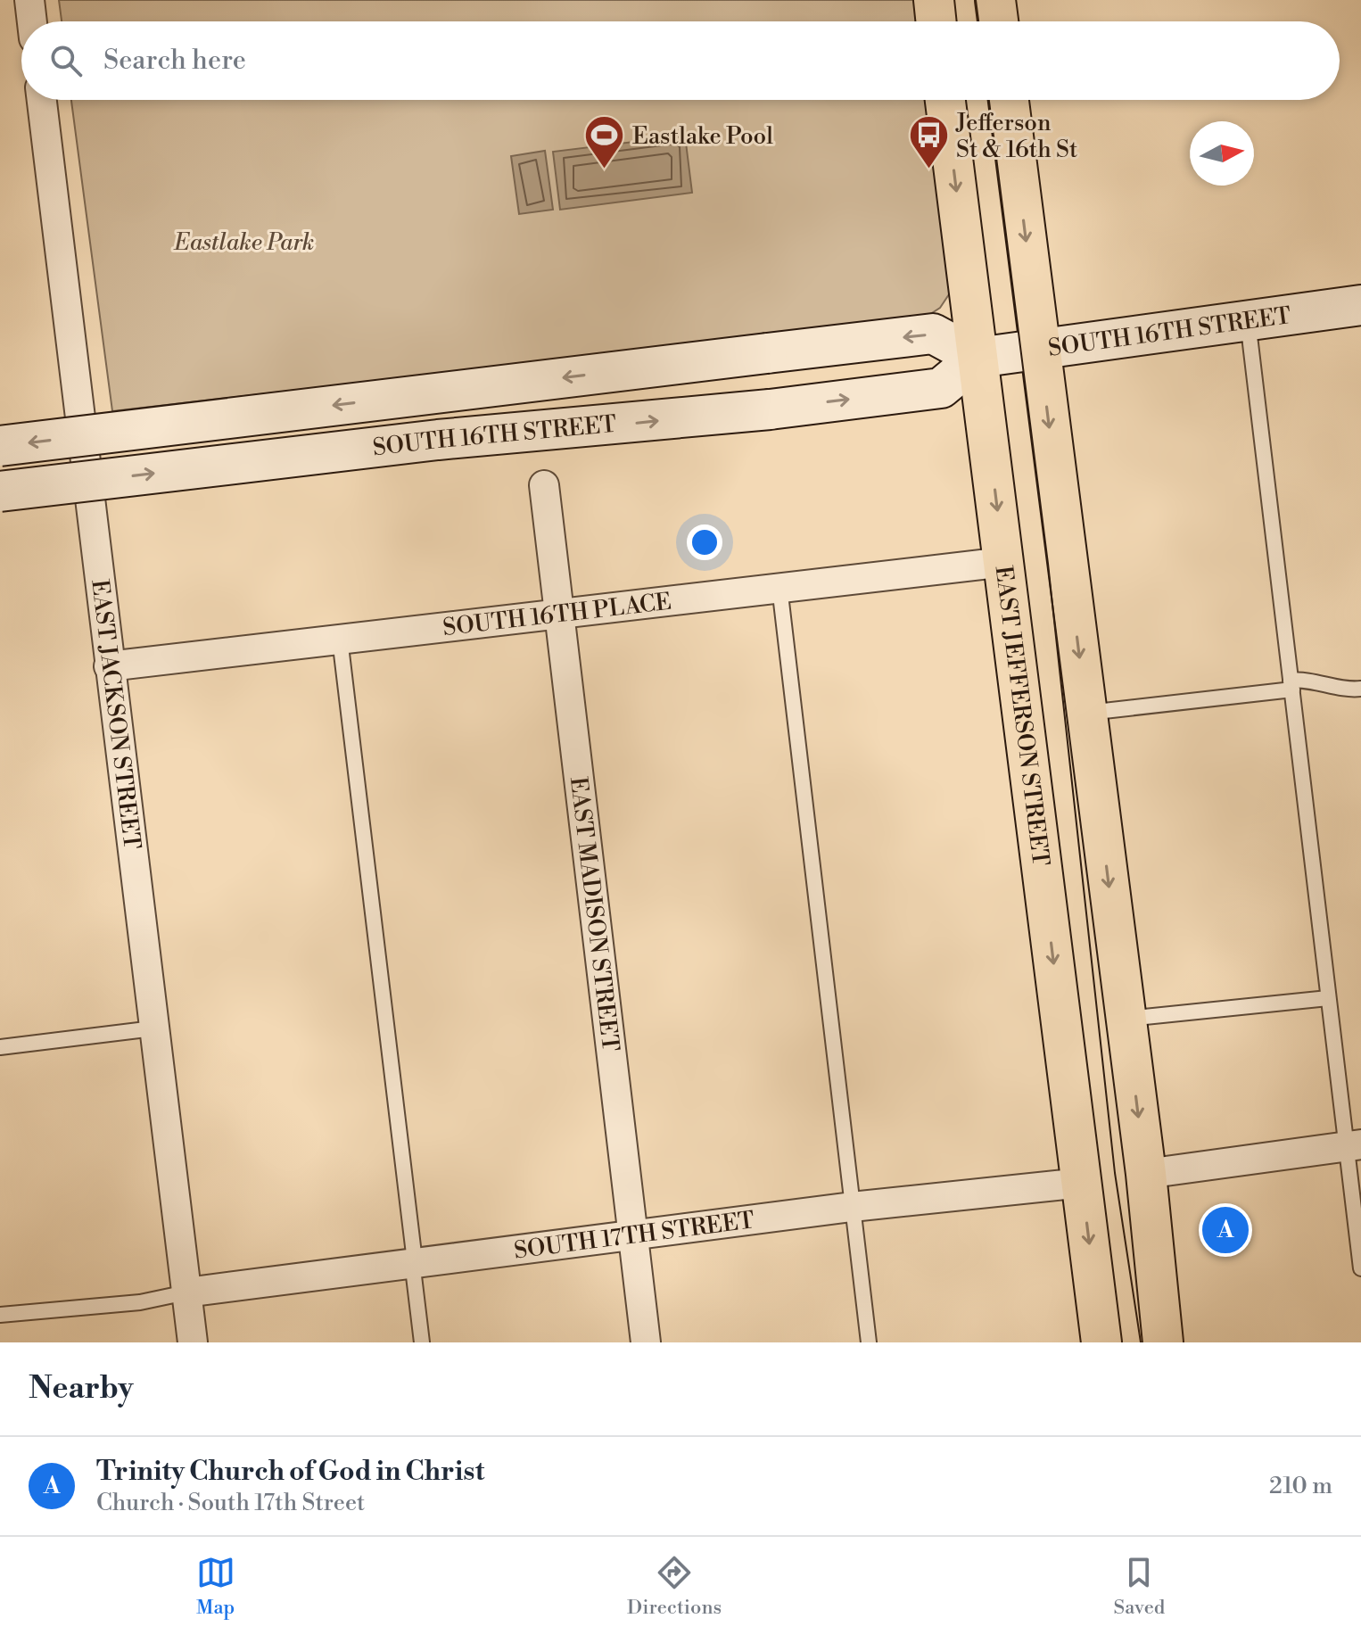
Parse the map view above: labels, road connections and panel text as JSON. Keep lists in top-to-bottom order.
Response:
{
  "streets": {
    "main road": ["SOUTH 16TH STREET", "EAST JEFFERSON STREET"],
    "street": [
      "SOUTH 16TH PLACE",
      "EAST JACKSON STREET",
      "EAST MADISON STREET",
      "SOUTH 17TH STREET"
    ]
  },
  "crossings": [
    ["SOUTH 16TH STREET", "EAST JEFFERSON STREET"],
    ["SOUTH 16TH PLACE", "EAST JEFFERSON STREET"],
    ["SOUTH 16TH PLACE", "EAST JACKSON STREET"],
    ["SOUTH 16TH PLACE", "EAST MADISON STREET"],
    ["EAST JEFFERSON STREET", "SOUTH 17TH STREET"],
    ["EAST JACKSON STREET", "SOUTH 17TH STREET"],
    ["EAST MADISON STREET", "SOUTH 17TH STREET"]
  ],
  "parks": ["Eastlake Park"],
  "places": {
    "sports": ["Eastlake Pool"],
    "bus stop": ["Jefferson St & 16th St"]
  },
  "north": "right",
  "page": {
    "search": "Search here",
    "pins": "A",
    "heading": "Nearby",
    "list": [
      {
        "mark": "A",
        "name": "Trinity Church of God in Christ",
        "note": "Church · South 17th Street",
        "value": "210 m"
      }
    ],
    "nav": ["Map", "Directions", "Saved"]
  }
}
